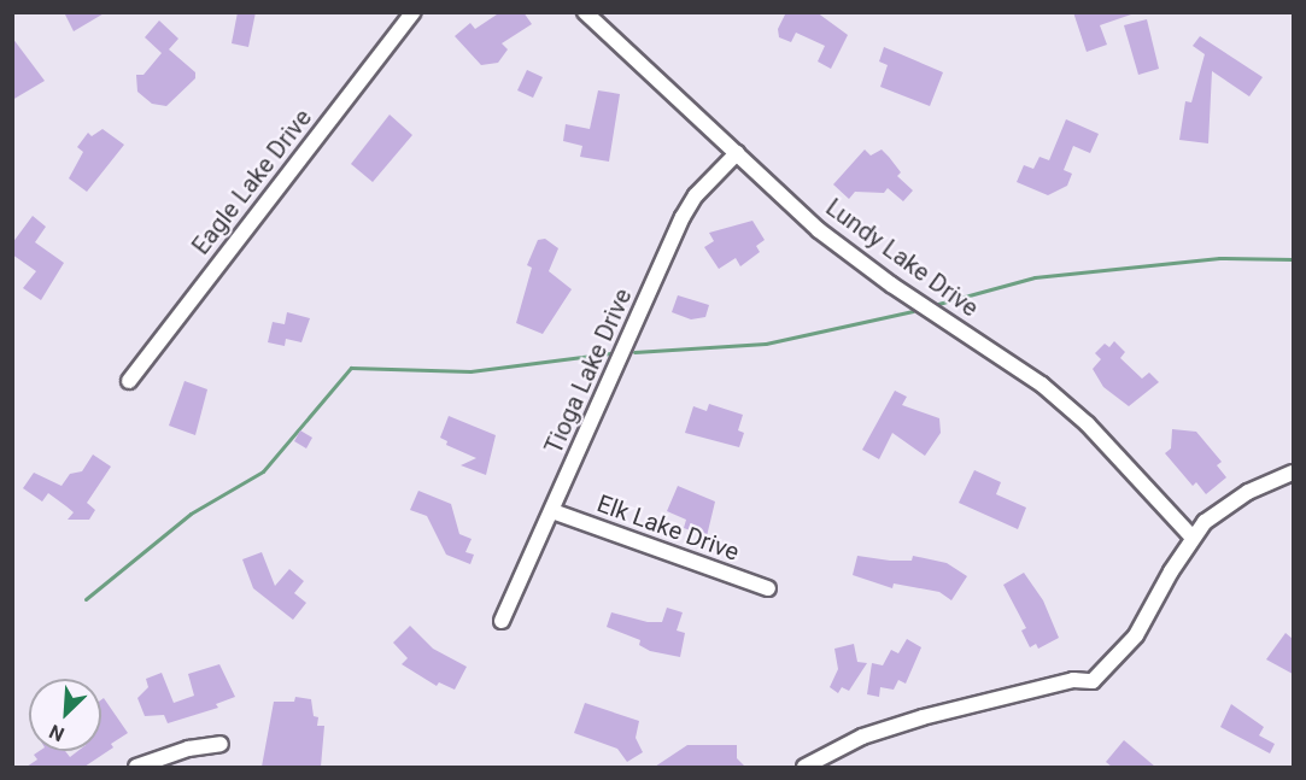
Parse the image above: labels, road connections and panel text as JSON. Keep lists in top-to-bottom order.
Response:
{
  "streets": {
    "street": [
      "Eagle Lake Drive",
      "Lundy Lake Drive",
      "Tioga Lake Drive",
      "Elk Lake Drive"
    ]
  },
  "crossings": [
    ["Lundy Lake Drive", "Tioga Lake Drive"],
    ["Tioga Lake Drive", "Elk Lake Drive"]
  ],
  "north": "bottom left"
}
